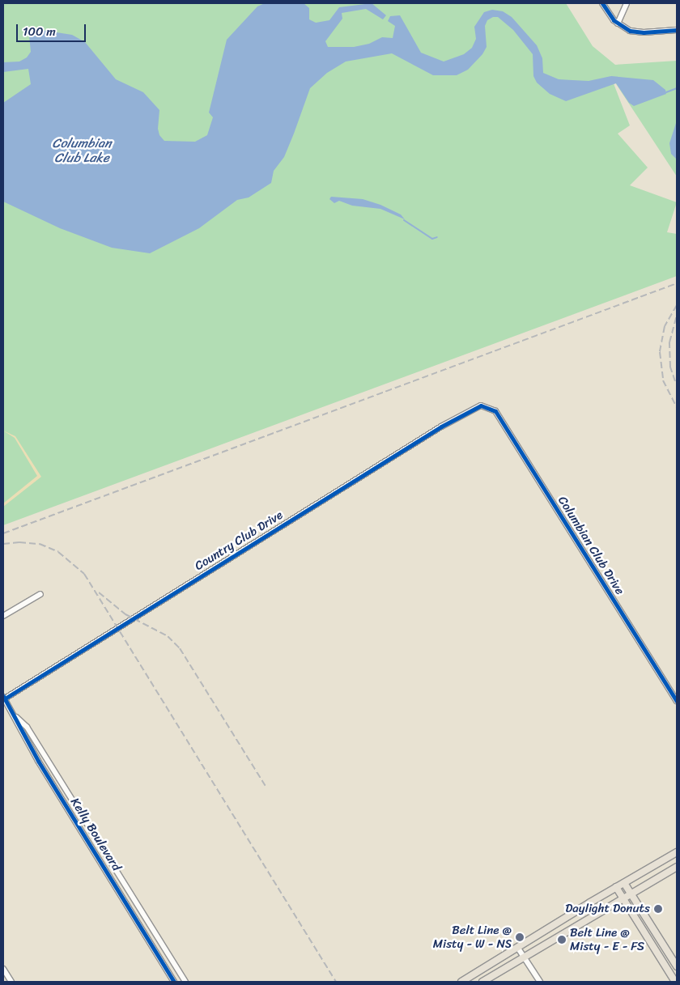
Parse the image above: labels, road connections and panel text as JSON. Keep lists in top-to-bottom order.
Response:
{
  "streets": {
    "street": ["Country Club Drive", "Columbian Club Drive", "Kelly Boulevard"]
  },
  "crossings": [
    ["Country Club Drive", "Columbian Club Drive"],
    ["Country Club Drive", "Kelly Boulevard"]
  ],
  "water": ["Columbian Club Lake"],
  "places": ["Daylight Donuts", "Belt Line @ Misty - W - NS", "Belt Line @ Misty - E - FS"],
  "scale_bar": "100 m"
}
